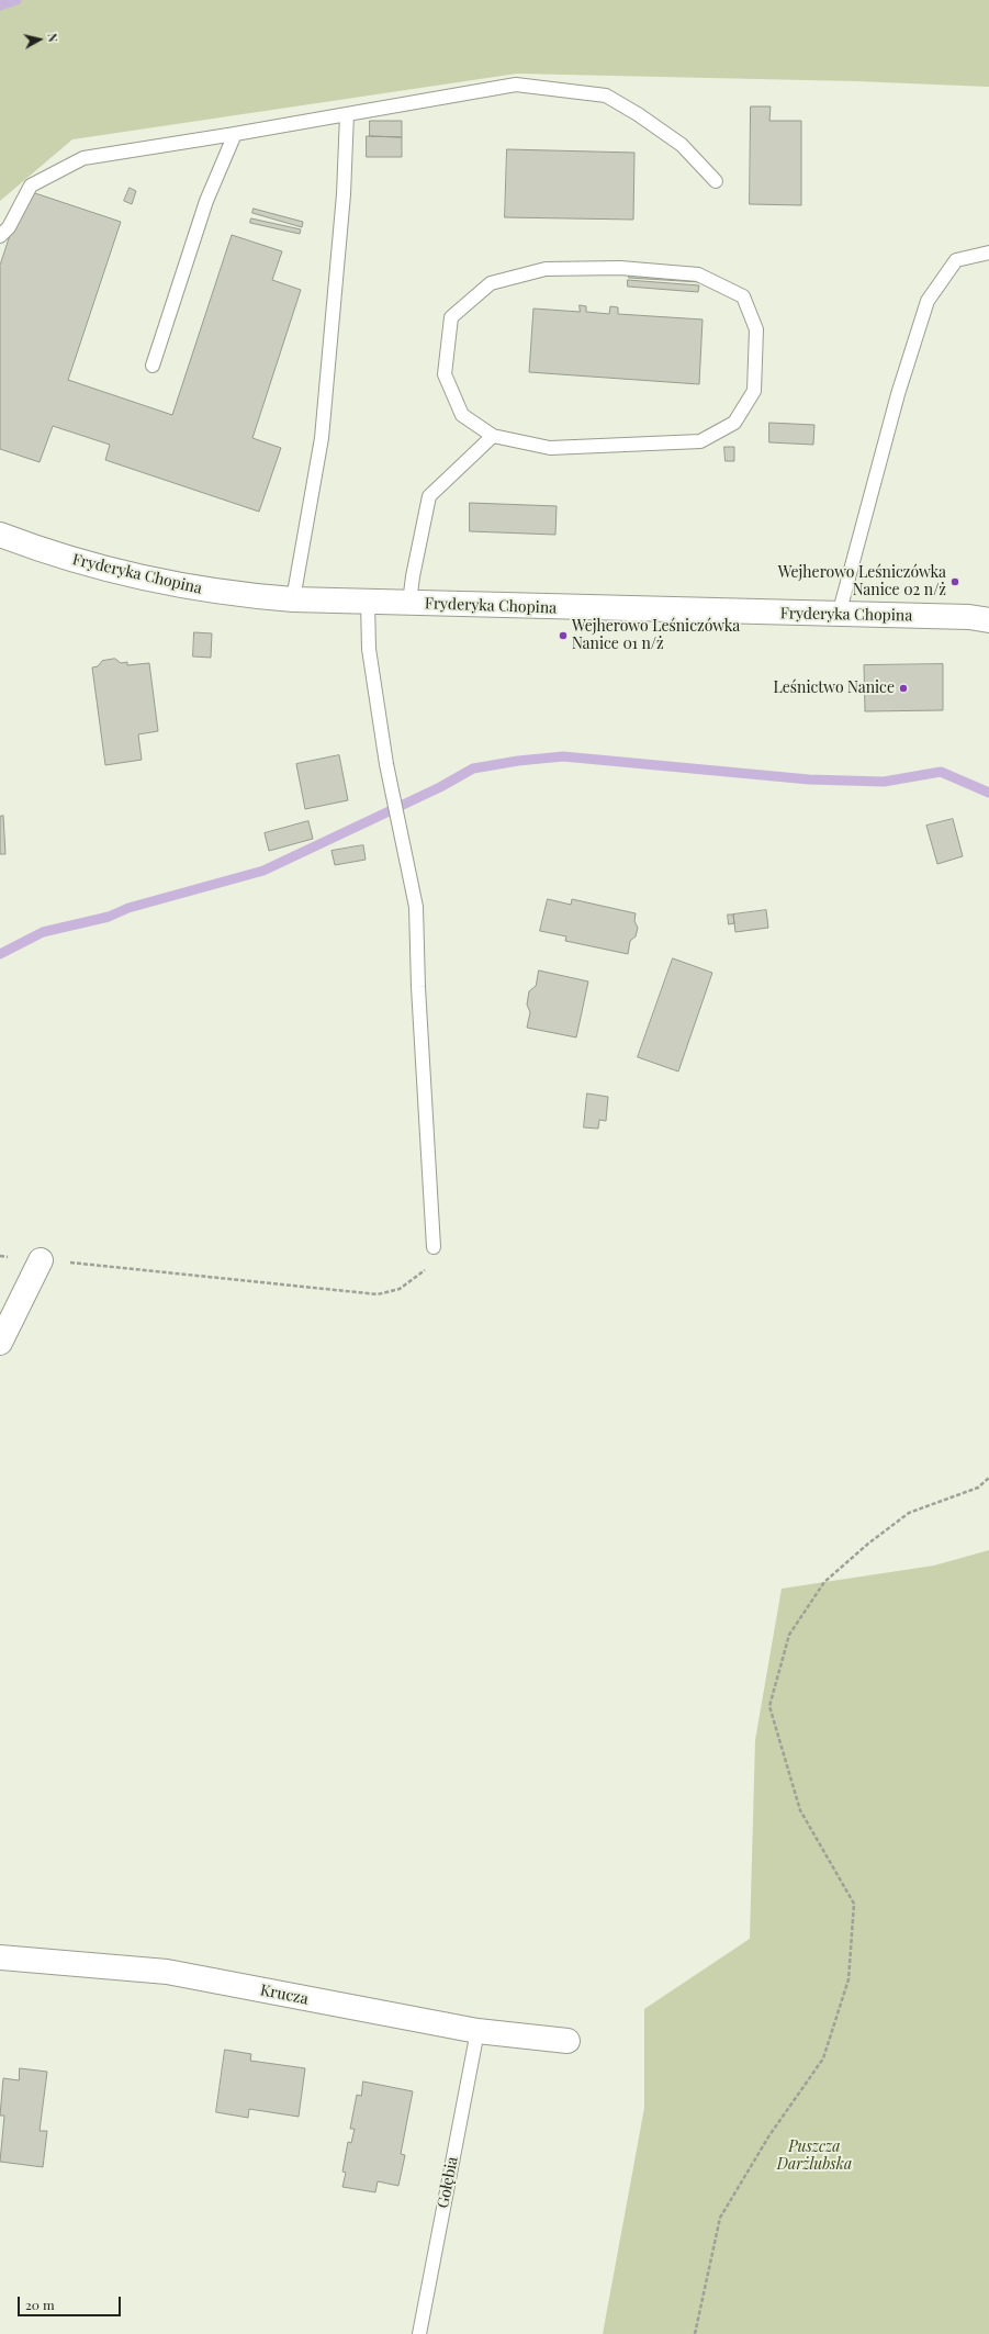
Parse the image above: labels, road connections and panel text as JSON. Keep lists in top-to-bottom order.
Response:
{
  "streets": {
    "street": ["Fryderyka Chopina", "Krucza"],
    "lane": ["Gołębia"]
  },
  "crossings": [
    ["Krucza", "Gołębia"]
  ],
  "parks": ["Puszcza Darżlubska"],
  "places": ["Wejherowo Leśniczówka Nanice 02 n/ż", "Wejherowo Leśniczówka Nanice 01 n/ż", "Leśnictwo Nanice"],
  "scale_bar": "20 m",
  "north": "right"
}
